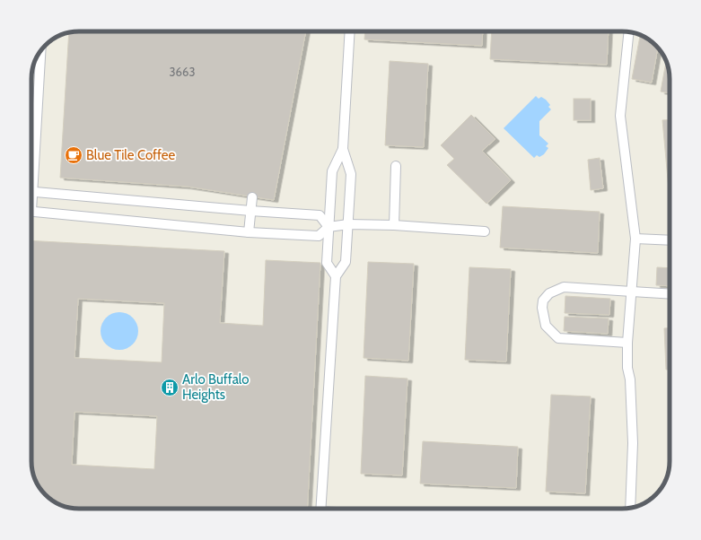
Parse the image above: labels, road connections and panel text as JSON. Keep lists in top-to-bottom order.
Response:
{
  "places": {
    "cafe": ["Blue Tile Coffee"],
    "building": ["Arlo Buffalo Heights"]
  },
  "house_numbers": ["3663"]
}
